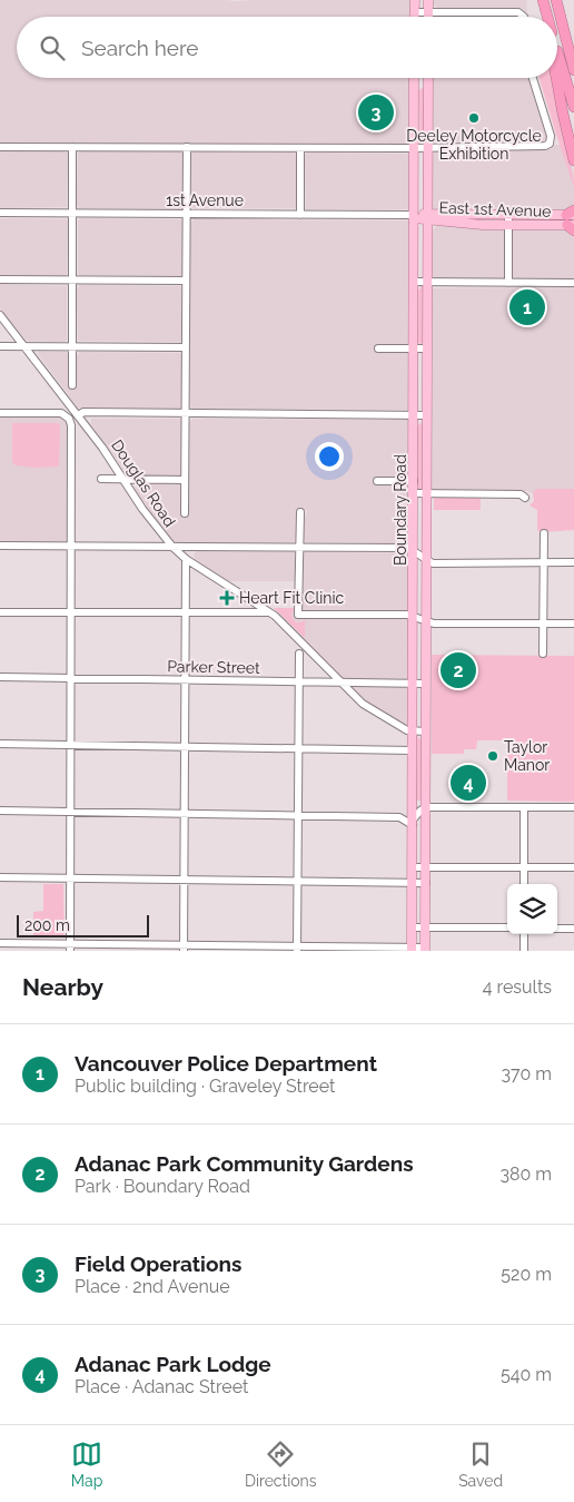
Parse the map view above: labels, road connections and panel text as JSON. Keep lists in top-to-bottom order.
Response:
{
  "streets": {
    "main road": ["East 1st Avenue", "Boundary Road"],
    "street": ["1st Avenue", "Douglas Road", "Parker Street"]
  },
  "crossings": [
    ["1st Avenue", "East 1st Avenue"],
    ["1st Avenue", "Boundary Road"],
    ["East 1st Avenue", "Boundary Road"],
    ["Douglas Road", "Boundary Road"],
    ["Douglas Road", "Parker Street"],
    ["Boundary Road", "Parker Street"]
  ],
  "places": {
    "other": ["Deeley Motorcycle Exhibition", "Taylor Manor"],
    "health": ["Heart Fit Clinic"]
  },
  "scale_bar": "200 m",
  "page": {
    "search": "Search here",
    "pins": [
      "3",
      "1",
      "2",
      "4"
    ],
    "scale": "200 m",
    "heading": ["Nearby", "4 results"],
    "list": [
      {
        "mark": "1",
        "name": "Vancouver Police Department",
        "note": "Public building · Graveley Street",
        "value": "370 m"
      },
      {
        "mark": "2",
        "name": "Adanac Park Community Gardens",
        "note": "Park · Boundary Road",
        "value": "380 m"
      },
      {
        "mark": "3",
        "name": "Field Operations",
        "note": "Place · 2nd Avenue",
        "value": "520 m"
      },
      {
        "mark": "4",
        "name": "Adanac Park Lodge",
        "note": "Place · Adanac Street",
        "value": "540 m"
      }
    ],
    "nav": ["Map", "Directions", "Saved"]
  }
}
